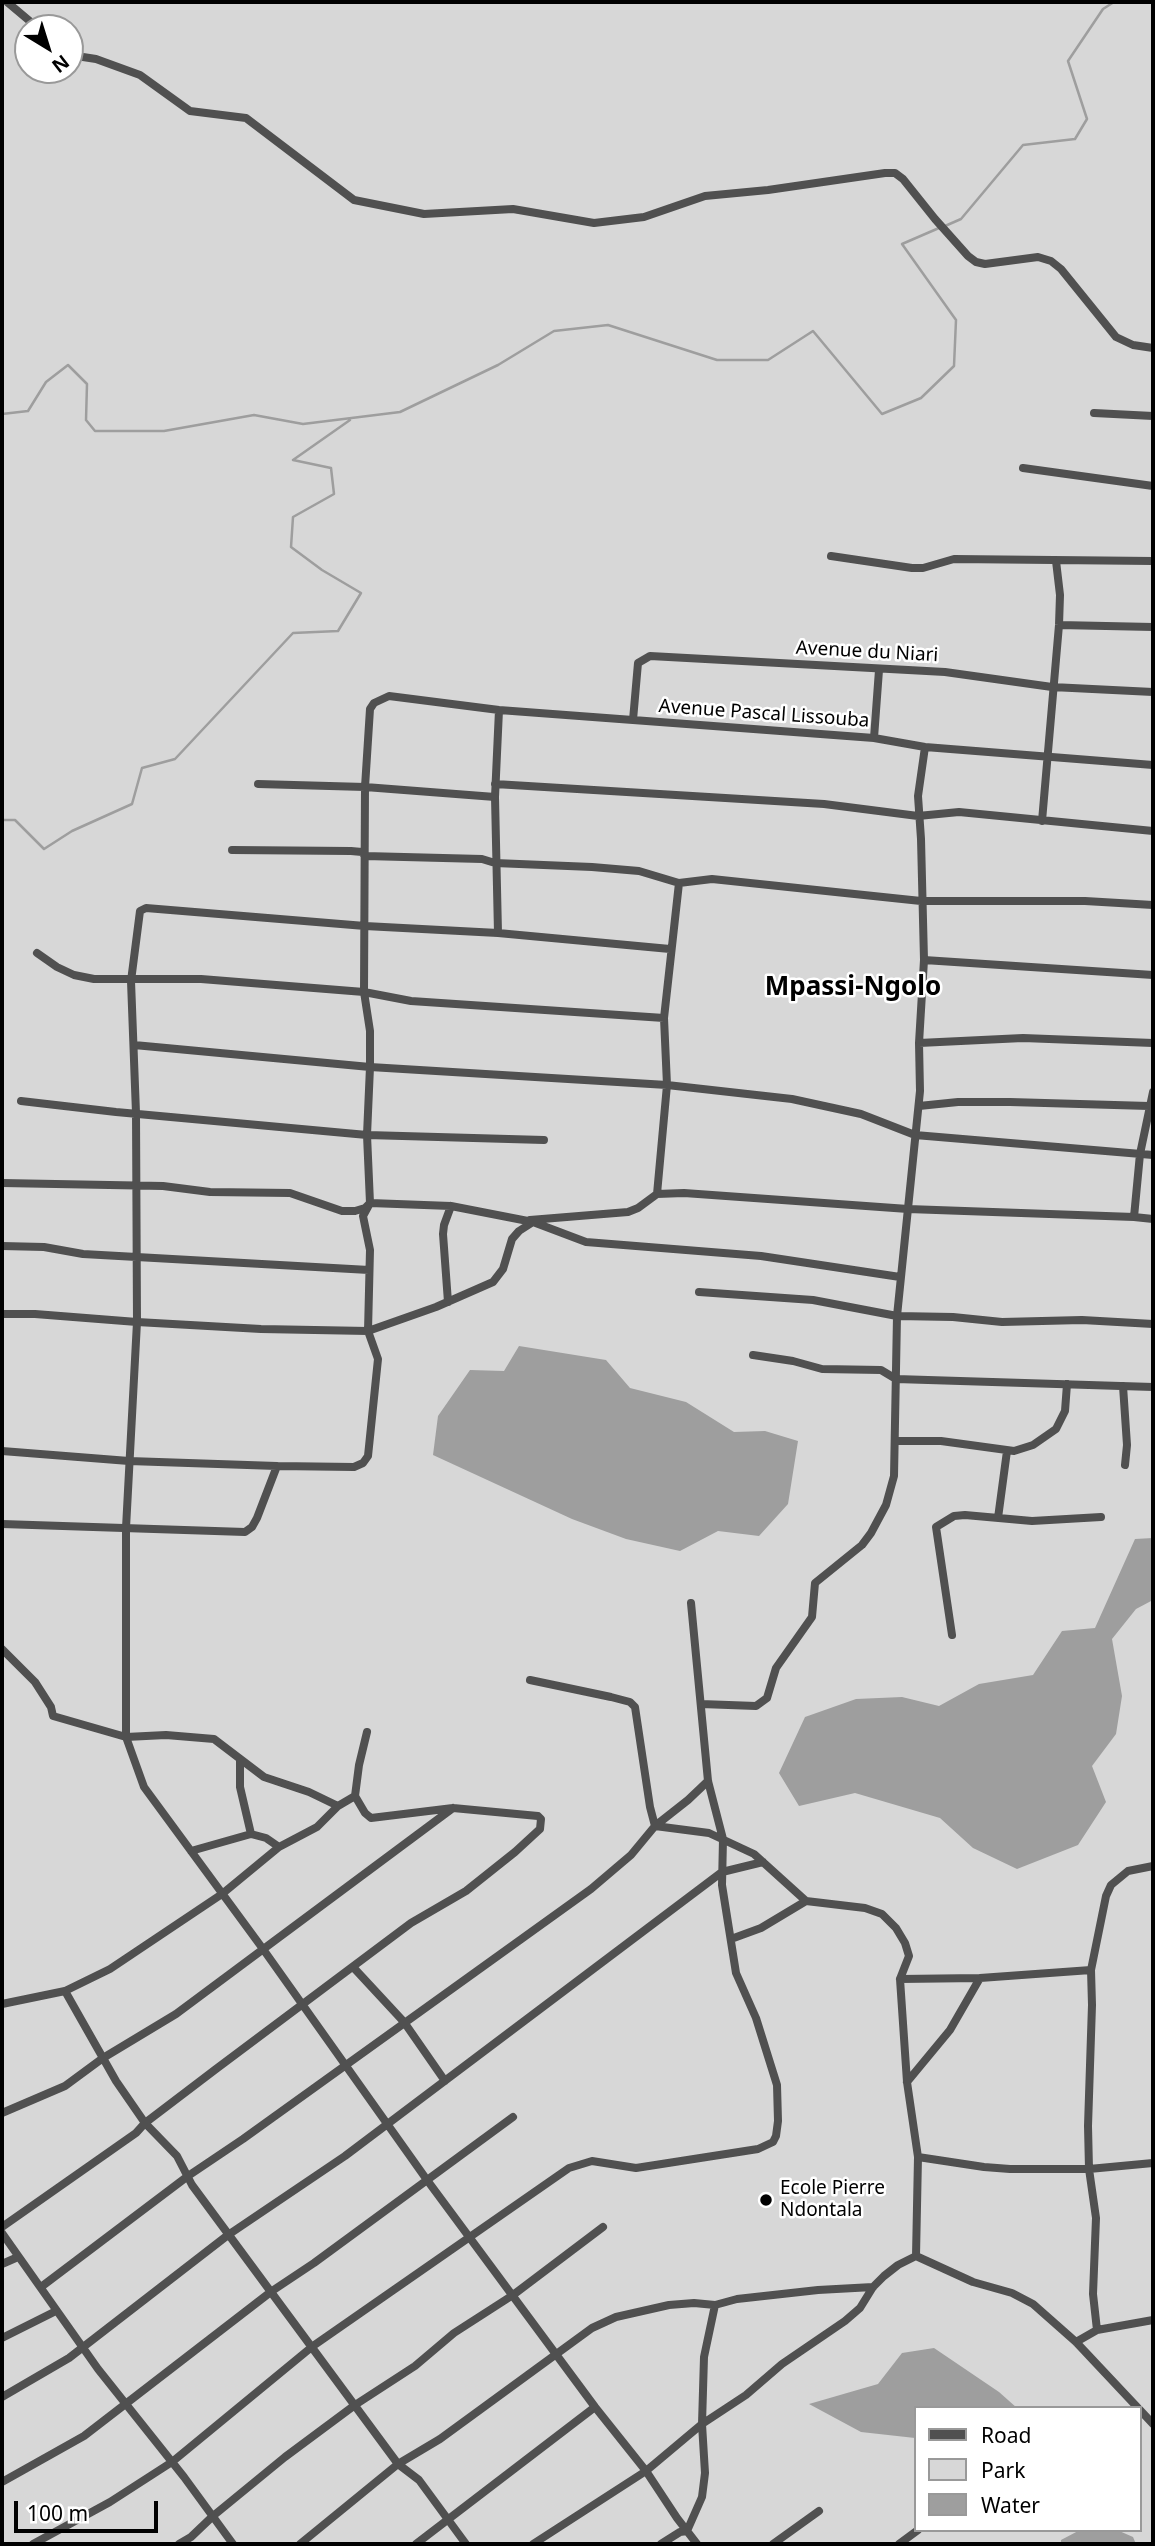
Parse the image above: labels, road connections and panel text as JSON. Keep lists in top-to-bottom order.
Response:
{
  "streets": {
    "street": ["Avenue du Niari", "Avenue Pascal Lissouba"]
  },
  "crossings": [
    ["Avenue du Niari", "Avenue Pascal Lissouba"]
  ],
  "districts": ["Mpassi-Ngolo"],
  "places": ["Ecole Pierre Ndontala"],
  "legend": ["Road", "Park", "Water"],
  "scale_bar": "100 m",
  "north": "bottom right"
}
